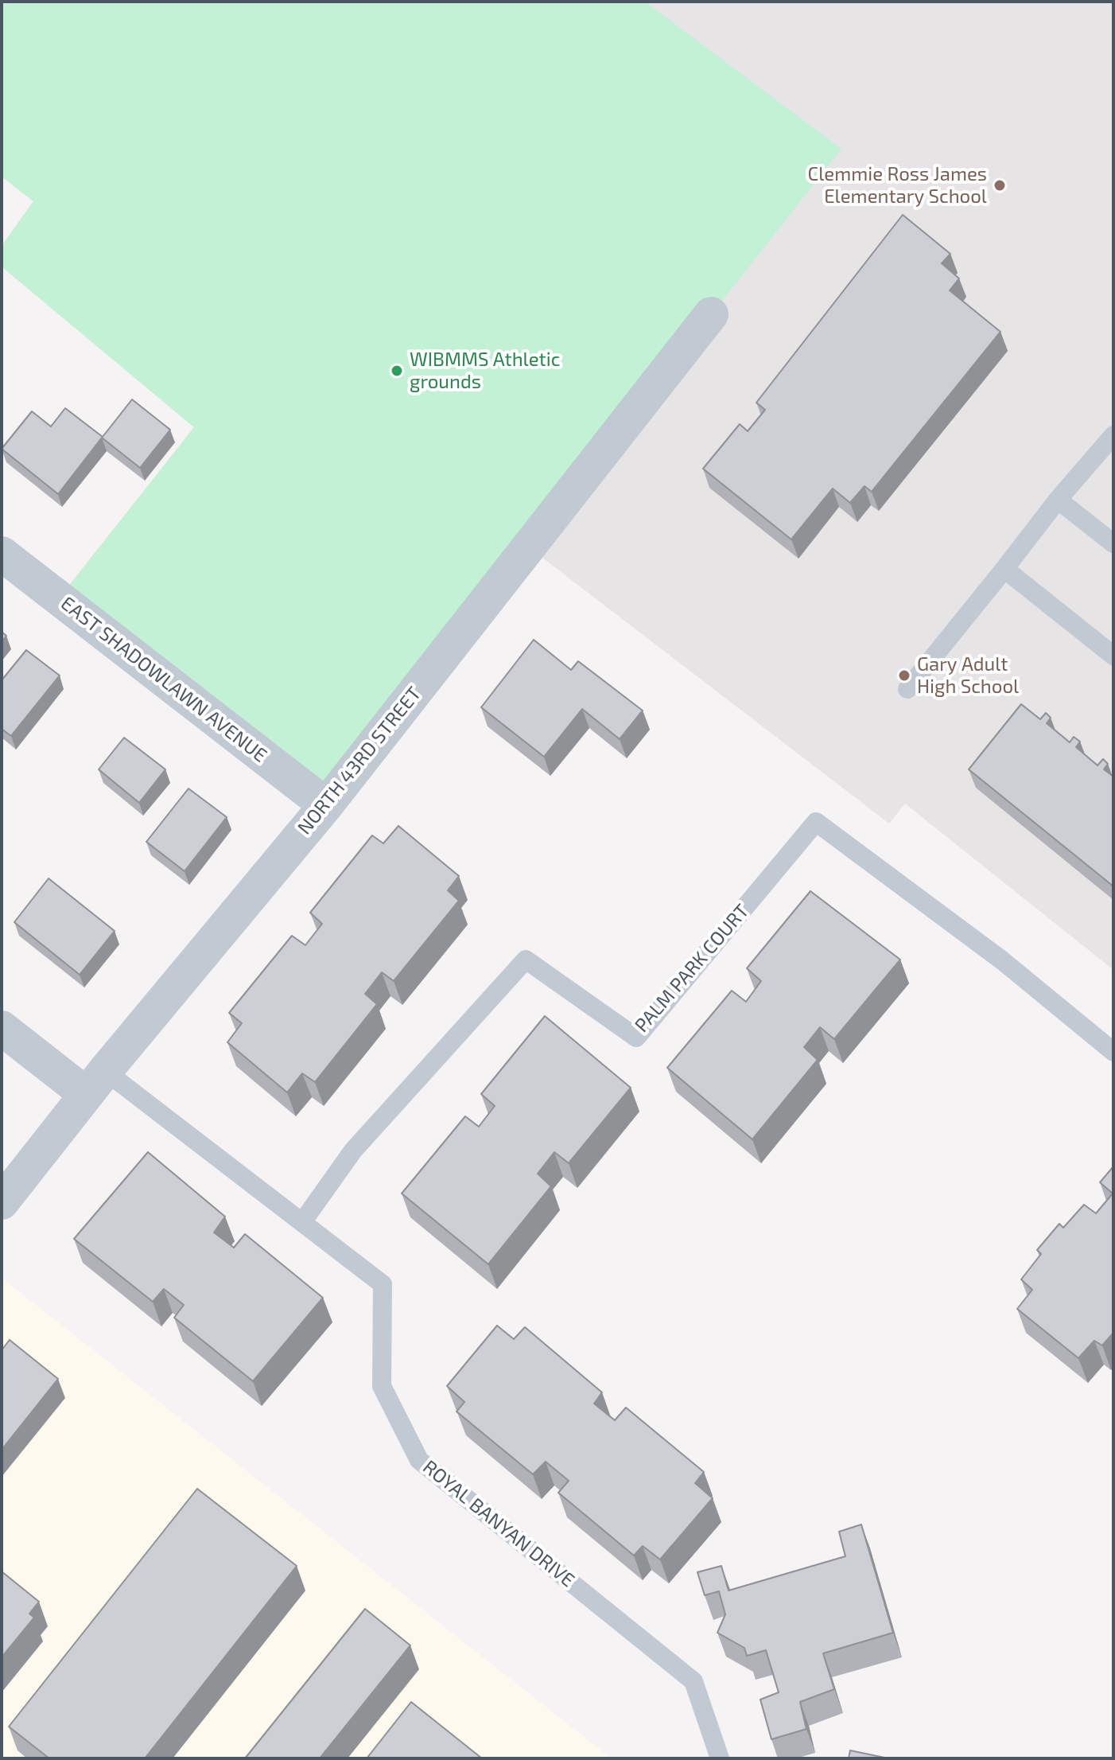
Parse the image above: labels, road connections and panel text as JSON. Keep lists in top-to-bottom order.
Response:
{
  "streets": {
    "street": ["EAST SHADOWLAWN AVENUE", "NORTH 43RD STREET"],
    "lane": ["PALM PARK COURT", "ROYAL BANYAN DRIVE"]
  },
  "crossings": [
    ["EAST SHADOWLAWN AVENUE", "NORTH 43RD STREET"],
    ["NORTH 43RD STREET", "ROYAL BANYAN DRIVE"],
    ["PALM PARK COURT", "ROYAL BANYAN DRIVE"]
  ],
  "places": ["Clemmie Ross James Elementary School", "WIBMMS Athletic grounds", "Gary Adult High School"]
}
